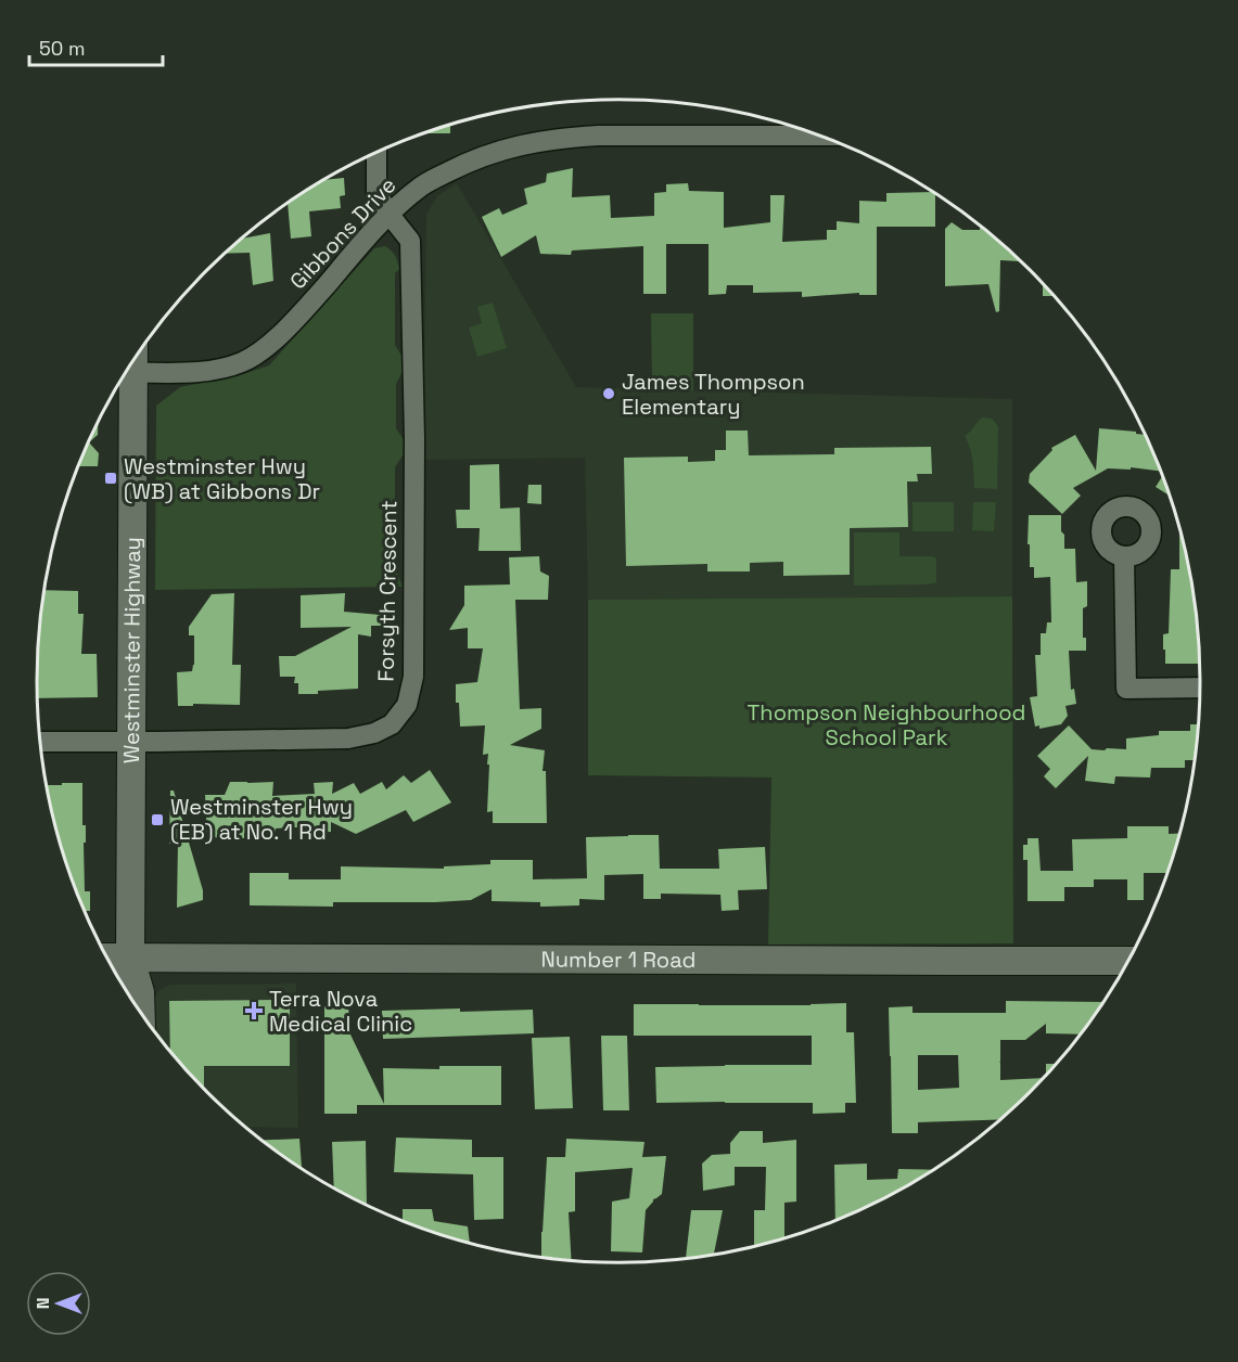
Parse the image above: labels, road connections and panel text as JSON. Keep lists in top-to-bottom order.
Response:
{
  "streets": {
    "main road": ["Westminster Highway", "Number 1 Road"],
    "street": ["Gibbons Drive", "Forsyth Crescent"]
  },
  "crossings": [
    ["Gibbons Drive", "Forsyth Crescent"],
    ["Forsyth Crescent", "Westminster Highway"],
    ["Westminster Highway", "Number 1 Road"]
  ],
  "parks": ["Thompson Neighbourhood School Park"],
  "places": {
    "other": ["James Thompson Elementary"],
    "transit": ["Westminster Hwy (WB) at Gibbons Dr", "Westminster Hwy (EB) at No. 1 Rd"],
    "health": ["Terra Nova Medical Clinic"]
  },
  "scale_bar": "50 m",
  "north": "left"
}
